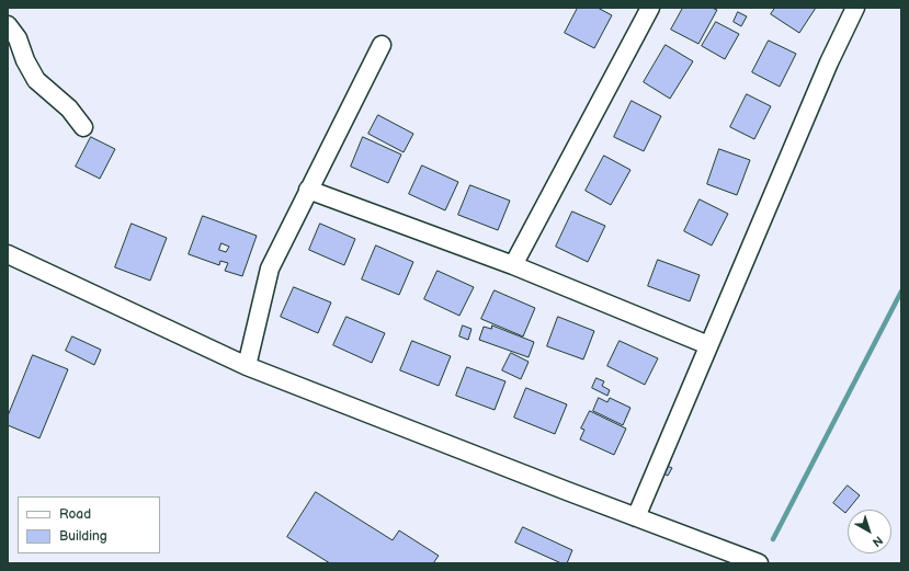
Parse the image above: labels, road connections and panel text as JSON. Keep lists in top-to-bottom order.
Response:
{
  "legend": ["Road", "Building"],
  "north": "bottom right"
}
